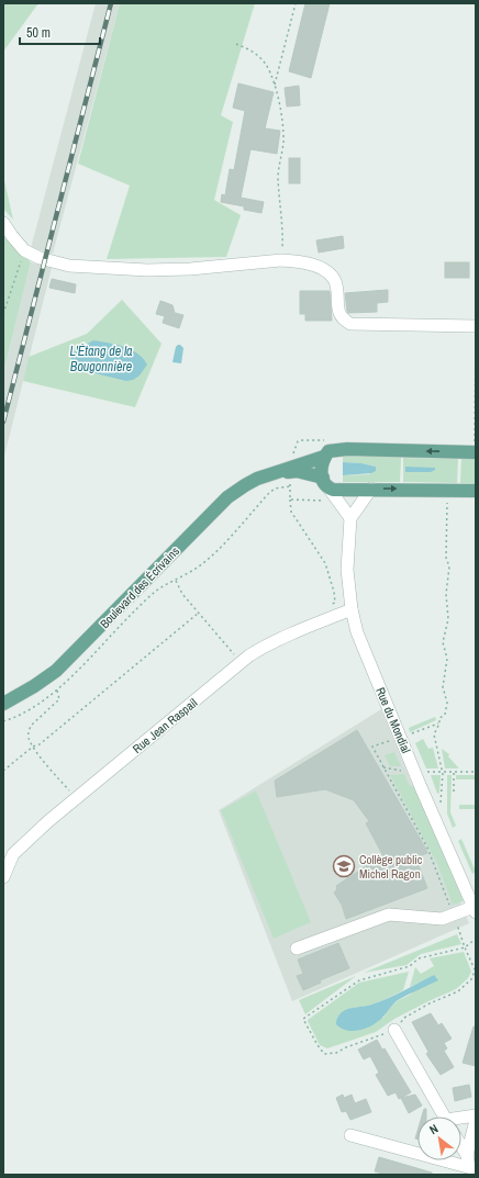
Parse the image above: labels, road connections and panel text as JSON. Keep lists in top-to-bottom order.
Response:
{
  "streets": {
    "main road": ["Boulevard des Écrivains"],
    "street": ["Rue du Mondial", "Rue Jean Raspail"]
  },
  "crossings": [
    ["Rue du Mondial", "Rue Jean Raspail"]
  ],
  "water": ["L'Étang de la Bougonnière"],
  "places": {
    "school or university": ["Collège public Michel Ragon"]
  },
  "scale_bar": "50 m",
  "north": "top left"
}
